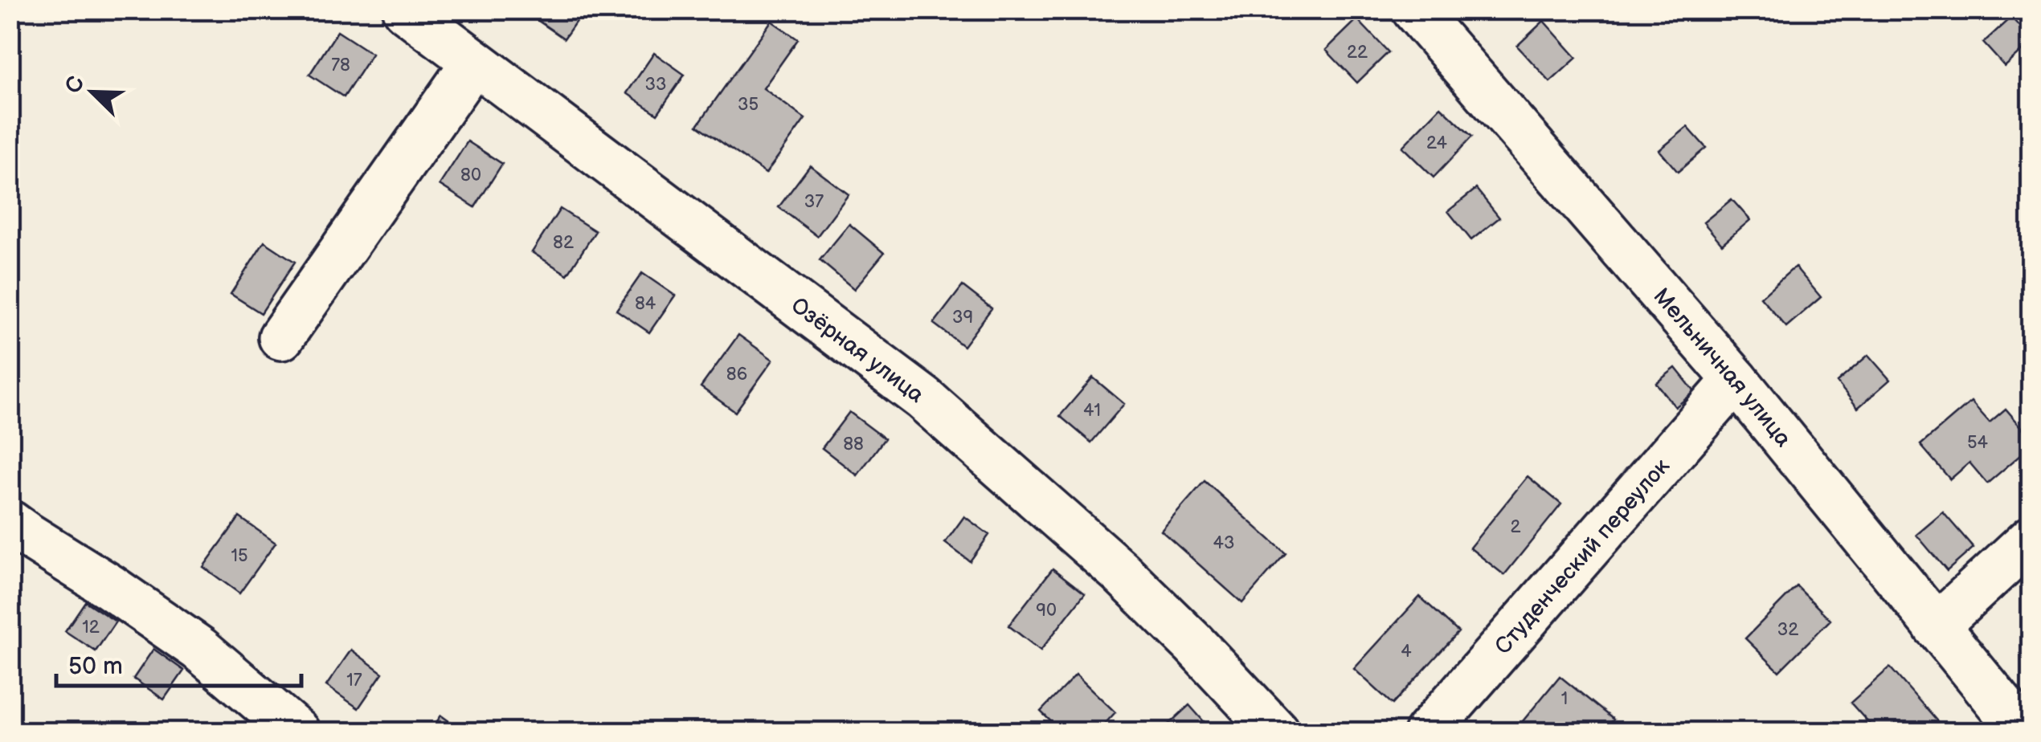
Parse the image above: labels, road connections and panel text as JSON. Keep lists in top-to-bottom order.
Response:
{
  "streets": {
    "street": ["Озёрная улица", "Мельничная улица", "Студенческий переулок"]
  },
  "crossings": [
    ["Мельничная улица", "Студенческий переулок"]
  ],
  "house_numbers": [
    "22",
    "78",
    "33",
    "35",
    "24",
    "80",
    "37",
    "82",
    "84",
    "39",
    "86",
    "41",
    "54",
    "88",
    "2",
    "43",
    "15",
    "90",
    "12",
    "32",
    "4",
    "17",
    "1"
  ],
  "scale_bar": "50 m",
  "north": "top left"
}
